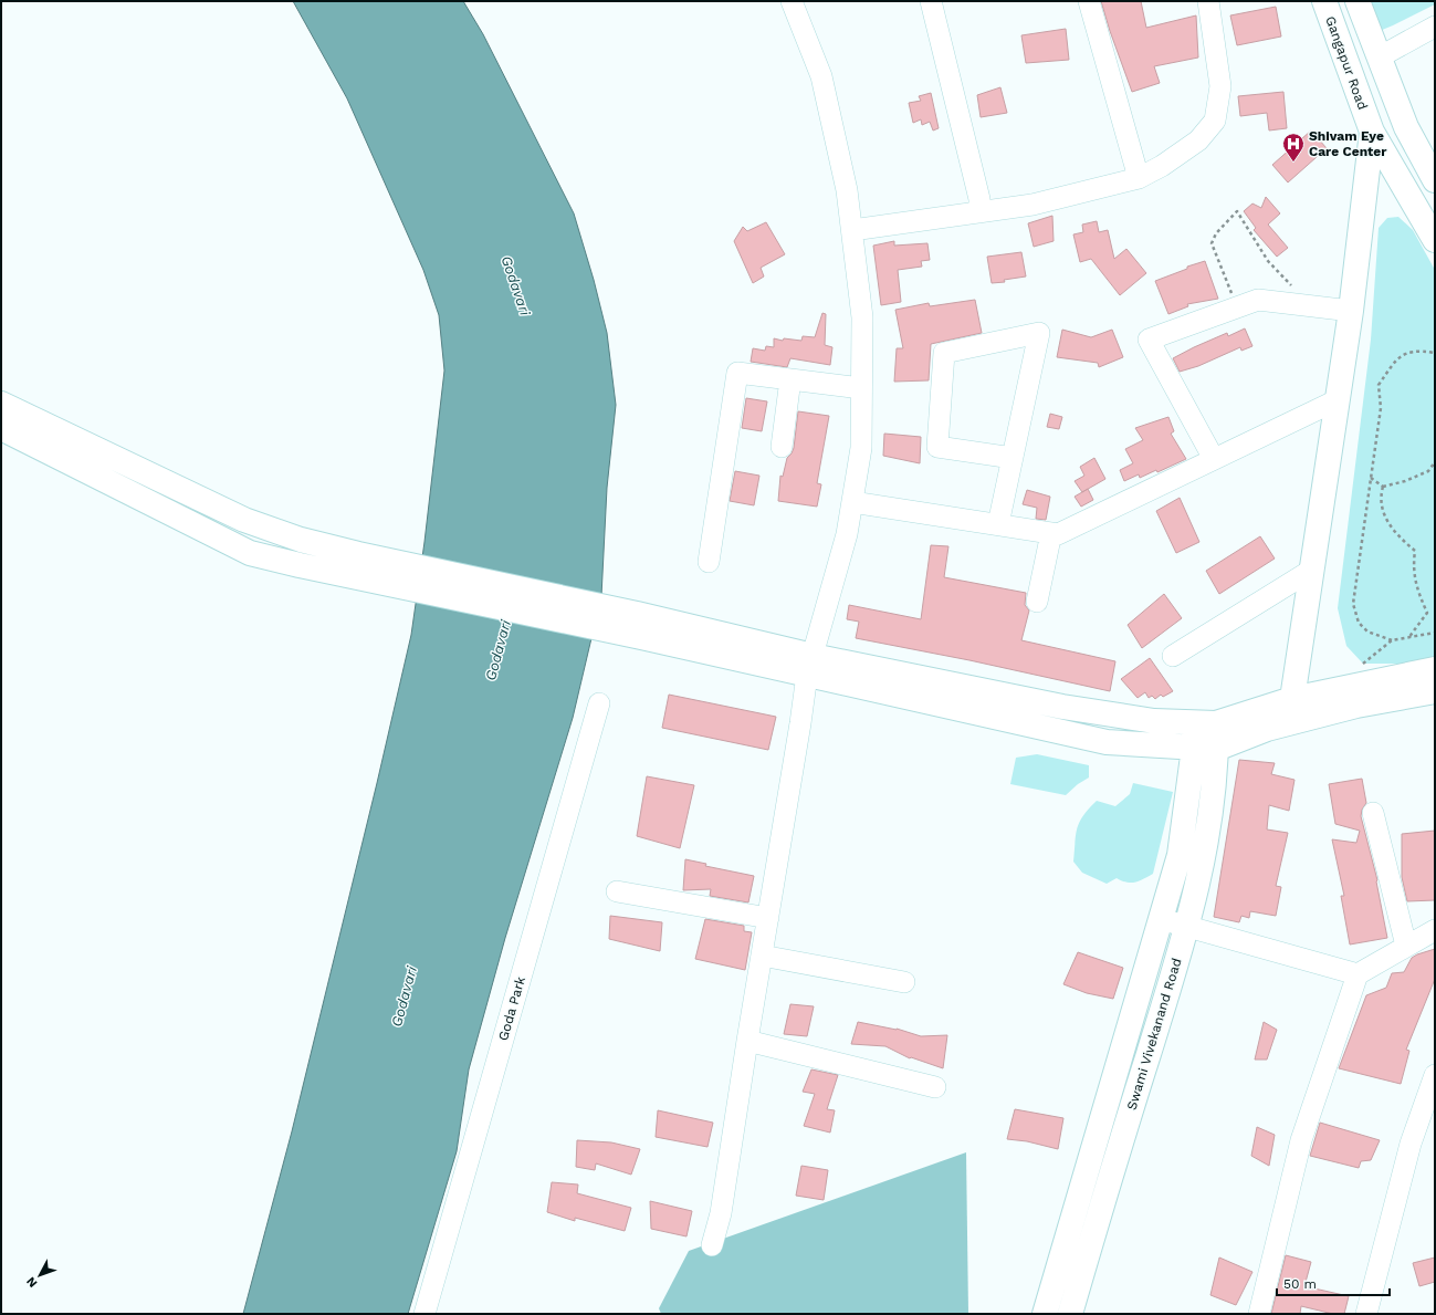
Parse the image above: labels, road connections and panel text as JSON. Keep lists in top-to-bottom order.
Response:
{
  "streets": {
    "main road": ["Gangapur Road", "Swami Vivekanand Road"],
    "street": ["Goda Park"]
  },
  "water": ["Godavari"],
  "places": {
    "hospital": ["Shivam Eye Care Center"]
  },
  "scale_bar": "50 m",
  "north": "bottom left"
}
